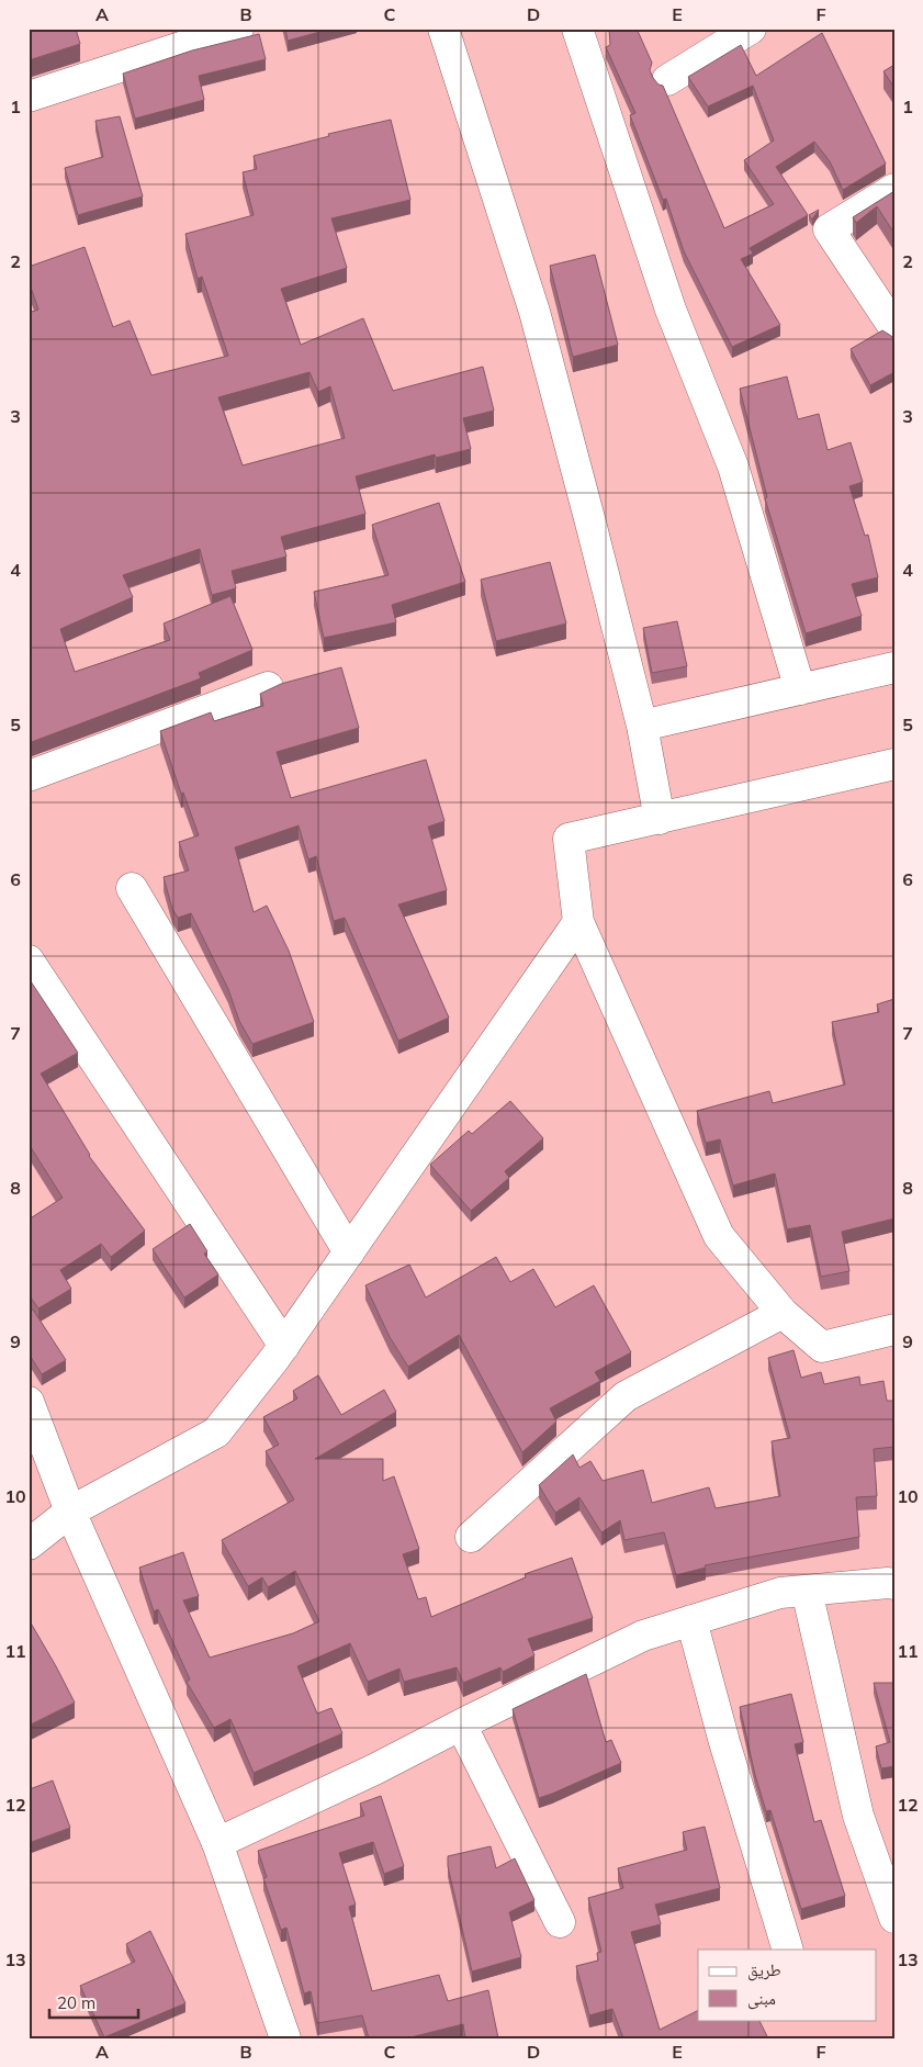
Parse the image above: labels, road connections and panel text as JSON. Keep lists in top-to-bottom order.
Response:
{
  "legend": ["طريق", "مبنى"],
  "scale_bar": "20 m",
  "grid": {
    "columns": [
      "A",
      "B",
      "C",
      "D",
      "E",
      "F"
    ],
    "rows": [
      "1",
      "2",
      "3",
      "4",
      "5",
      "6",
      "7",
      "8",
      "9",
      "10",
      "11",
      "12",
      "13"
    ]
  }
}
